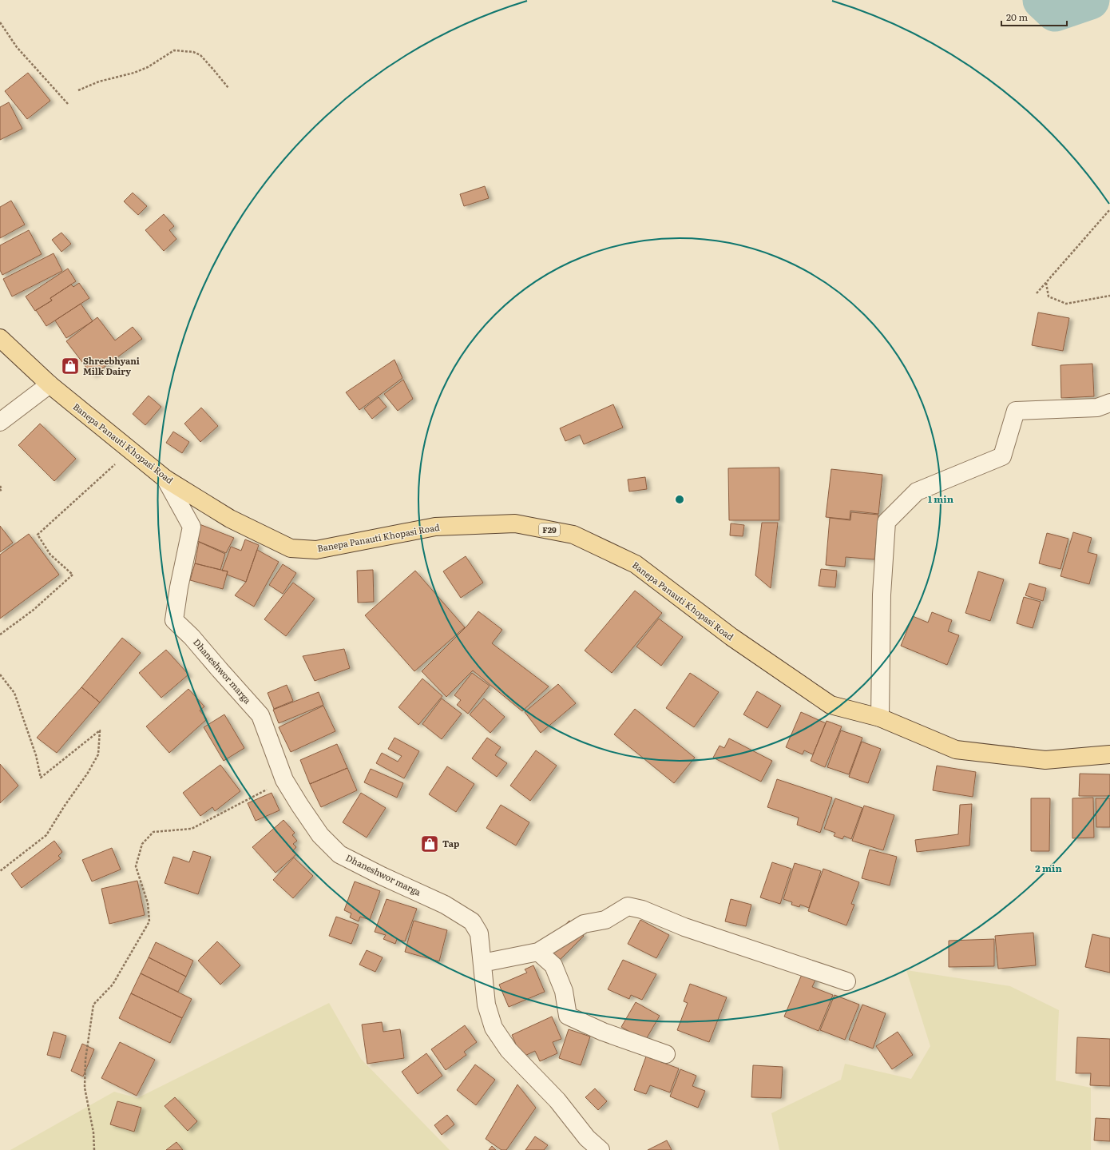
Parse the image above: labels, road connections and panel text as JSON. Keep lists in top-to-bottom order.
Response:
{
  "streets": {
    "main road": ["Banepa Panauti Khopasi Road", "F29"],
    "street": ["Dhaneshwor marga"]
  },
  "crossings": [
    ["Banepa Panauti Khopasi Road", "Dhaneshwor marga"]
  ],
  "places": {
    "shop": ["Shreebhyani Milk Dairy", "Tap"]
  },
  "scale_bar": "20 m",
  "rings": ["1 min", "2 min"]
}
